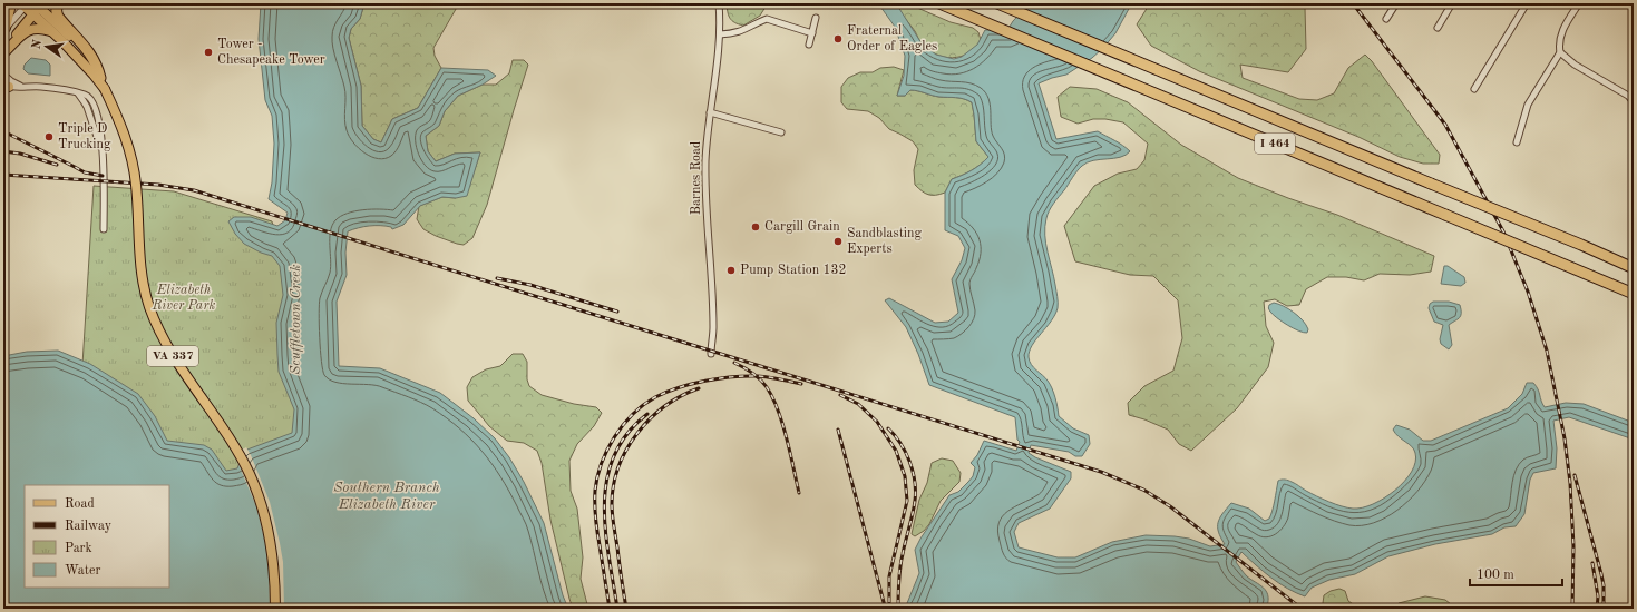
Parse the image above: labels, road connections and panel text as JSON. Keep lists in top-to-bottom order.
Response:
{
  "streets": {
    "highway": ["I 464"],
    "main road": ["VA 337"],
    "street": ["Barnes Road"]
  },
  "water": ["Scuffletown Creek", "Southern Branch Elizabeth River"],
  "parks": ["Elizabeth River Park"],
  "places": [
    "Fraternal Order of Eagles",
    "Tower - Chesapeake Tower",
    "Triple D Trucking",
    "Cargill Grain",
    "Sandblasting Experts",
    "Pump Station 132"
  ],
  "legend": [
    "Road",
    "Railway",
    "Park",
    "Water"
  ],
  "scale_bar": "100 m",
  "north": "left"
}
